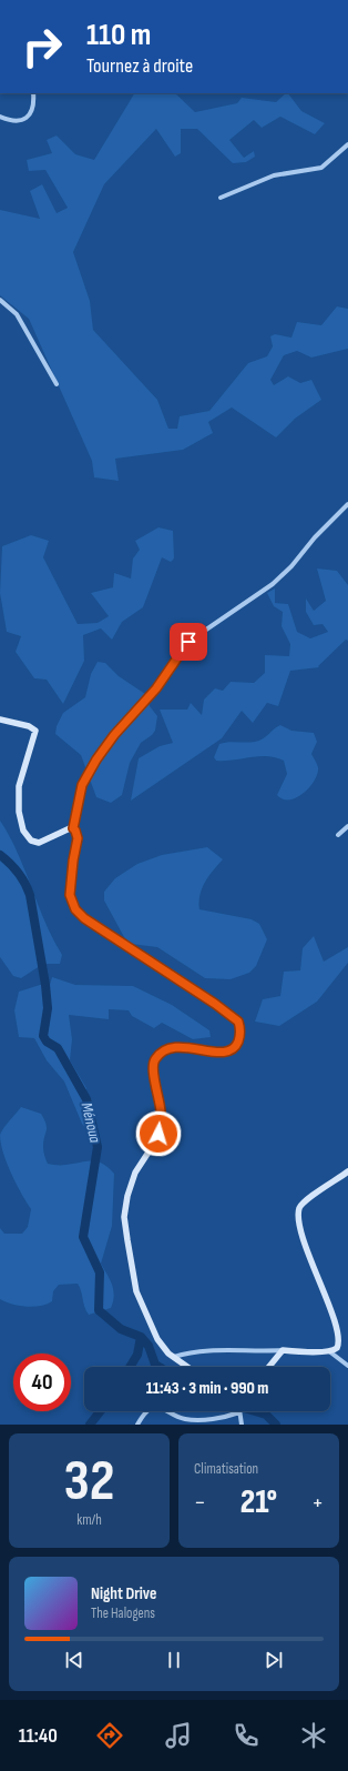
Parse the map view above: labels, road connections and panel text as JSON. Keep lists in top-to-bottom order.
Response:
{
  "water": ["Ménoua"],
  "page": {
    "turn": ["110 m", "Tournez à droite"],
    "limit": "40",
    "trip": "11:43 · 3 min · 990 m",
    "tile": [
      ["32", "km/h"],
      "Climatisation"
    ],
    "heat": ["−", "21°", "+"],
    "song": ["Night Drive", "The Halogens"],
    "tabs": "11:40"
  }
}
